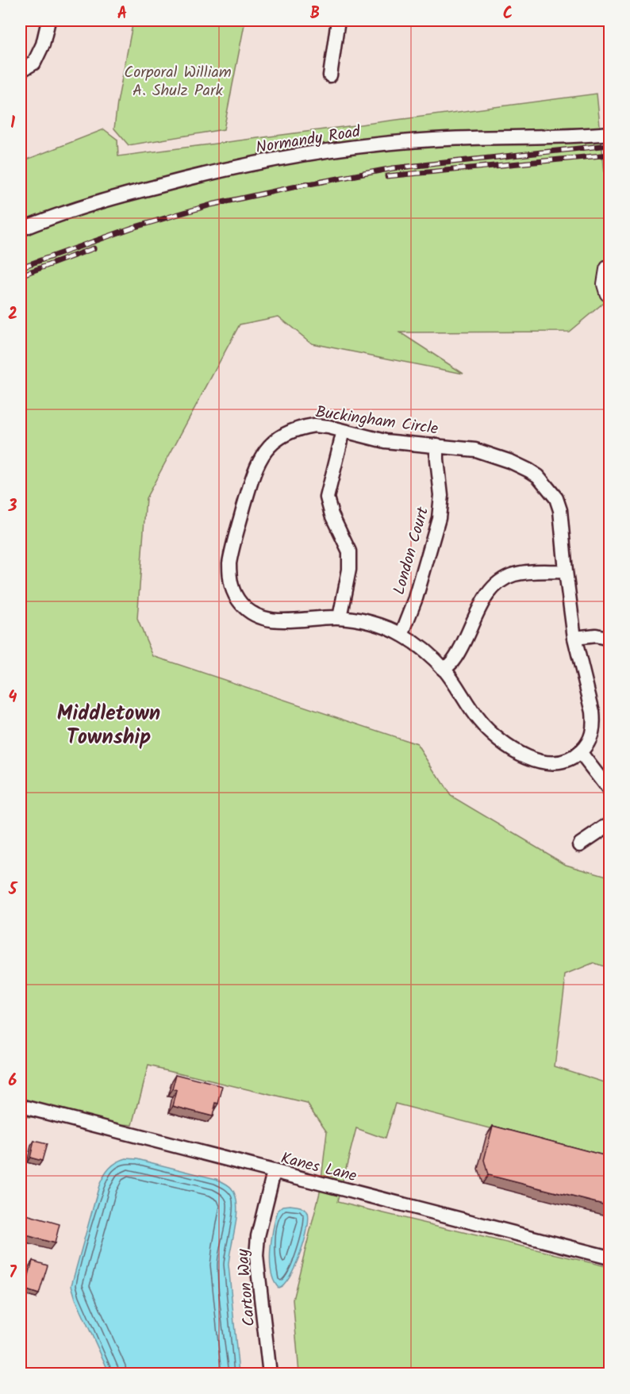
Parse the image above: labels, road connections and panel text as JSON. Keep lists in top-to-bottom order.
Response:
{
  "streets": {
    "street": [
      "Normandy Road",
      "Buckingham Circle",
      "London Court",
      "Kanes Lane",
      "Carton Way"
    ]
  },
  "crossings": [
    ["Buckingham Circle", "London Court"],
    ["Kanes Lane", "Carton Way"]
  ],
  "districts": ["Middletown Township"],
  "parks": ["Corporal William A. Shulz Park"],
  "grid": {
    "columns": ["A", "B", "C"],
    "rows": [
      "1",
      "2",
      "3",
      "4",
      "5",
      "6",
      "7"
    ]
  }
}
